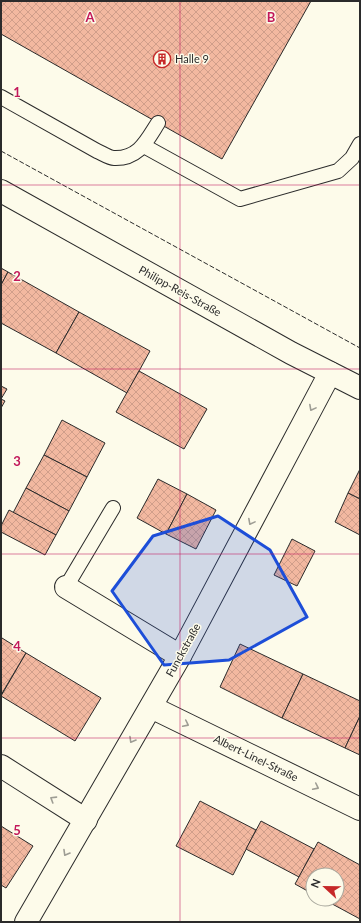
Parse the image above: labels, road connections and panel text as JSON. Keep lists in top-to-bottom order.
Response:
{
  "streets": {
    "street": ["Philipp-Reis-Straße", "Funckstraße", "Albert-Linel-Straße"]
  },
  "crossings": [
    ["Philipp-Reis-Straße", "Funckstraße"],
    ["Funckstraße", "Albert-Linel-Straße"]
  ],
  "one_way": ["Funckstraße", "Albert-Linel-Straße"],
  "places": {
    "building": ["Halle 9"]
  },
  "north": "left",
  "grid": {
    "columns": ["A", "B"],
    "rows": [
      "1",
      "2",
      "3",
      "4",
      "5"
    ]
  }
}
